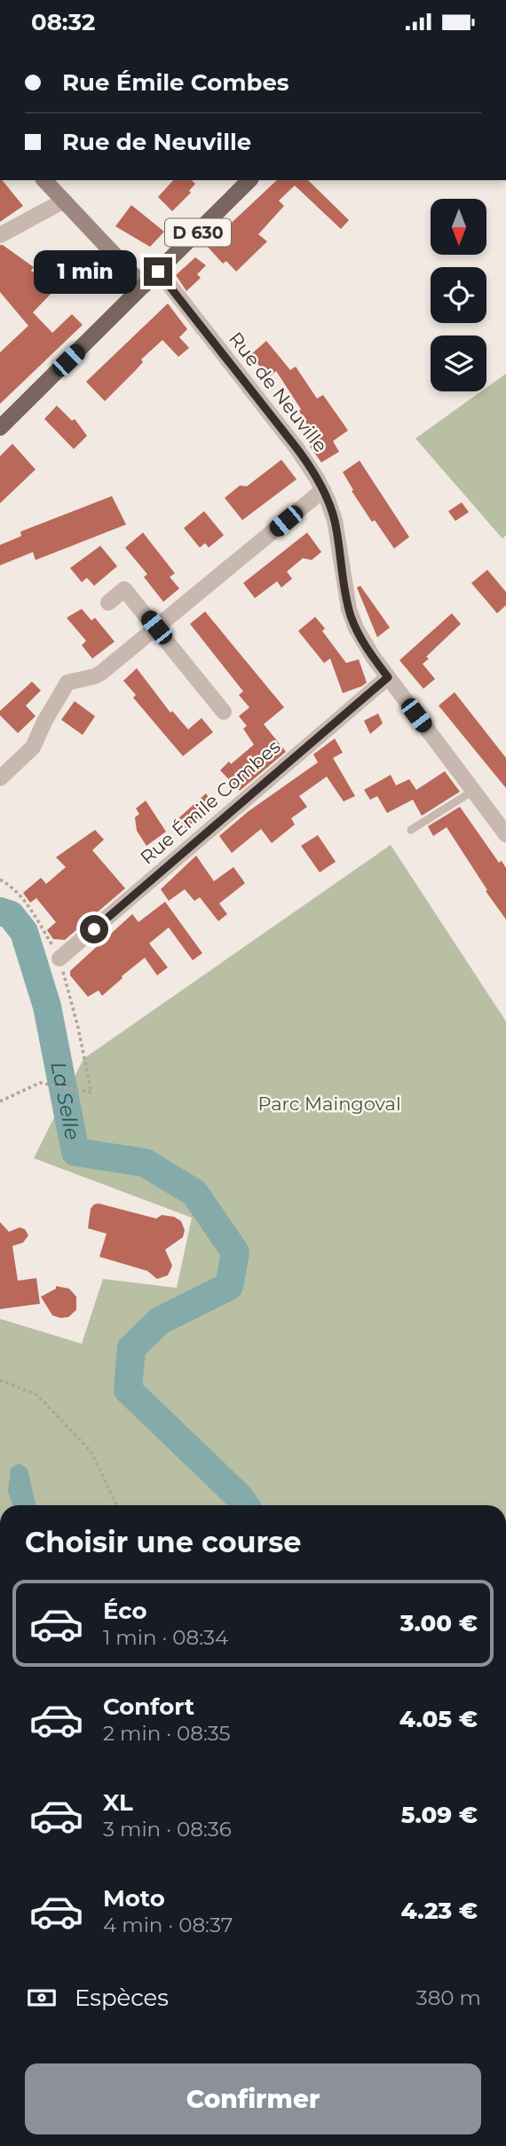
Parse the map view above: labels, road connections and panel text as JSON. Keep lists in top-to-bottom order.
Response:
{
  "streets": {
    "main road": ["D 630"],
    "street": ["Rue de Neuville", "Rue Émile Combes"]
  },
  "crossings": [
    ["D 630", "Rue de Neuville"],
    ["Rue de Neuville", "Rue Émile Combes"]
  ],
  "water": ["La Selle"],
  "parks": ["Parc Maingoval"],
  "north": "bottom",
  "page": {
    "status": "08:32",
    "banner": ["Rue Émile Combes", "Rue de Neuville"],
    "bubble": "1 min",
    "heading": "Choisir une course",
    "list": [
      {
        "name": "Éco",
        "note": "1 min · 08:34",
        "value": "3.00 €"
      },
      {
        "name": "Confort",
        "note": "2 min · 08:35",
        "value": "4.05 €"
      },
      {
        "name": "XL",
        "note": "3 min · 08:36",
        "value": "5.09 €"
      },
      {
        "name": "Moto",
        "note": "4 min · 08:37",
        "value": "4.23 €"
      }
    ],
    "pay": ["Espèces", "380 m"],
    "buttons": "Confirmer"
  }
}
